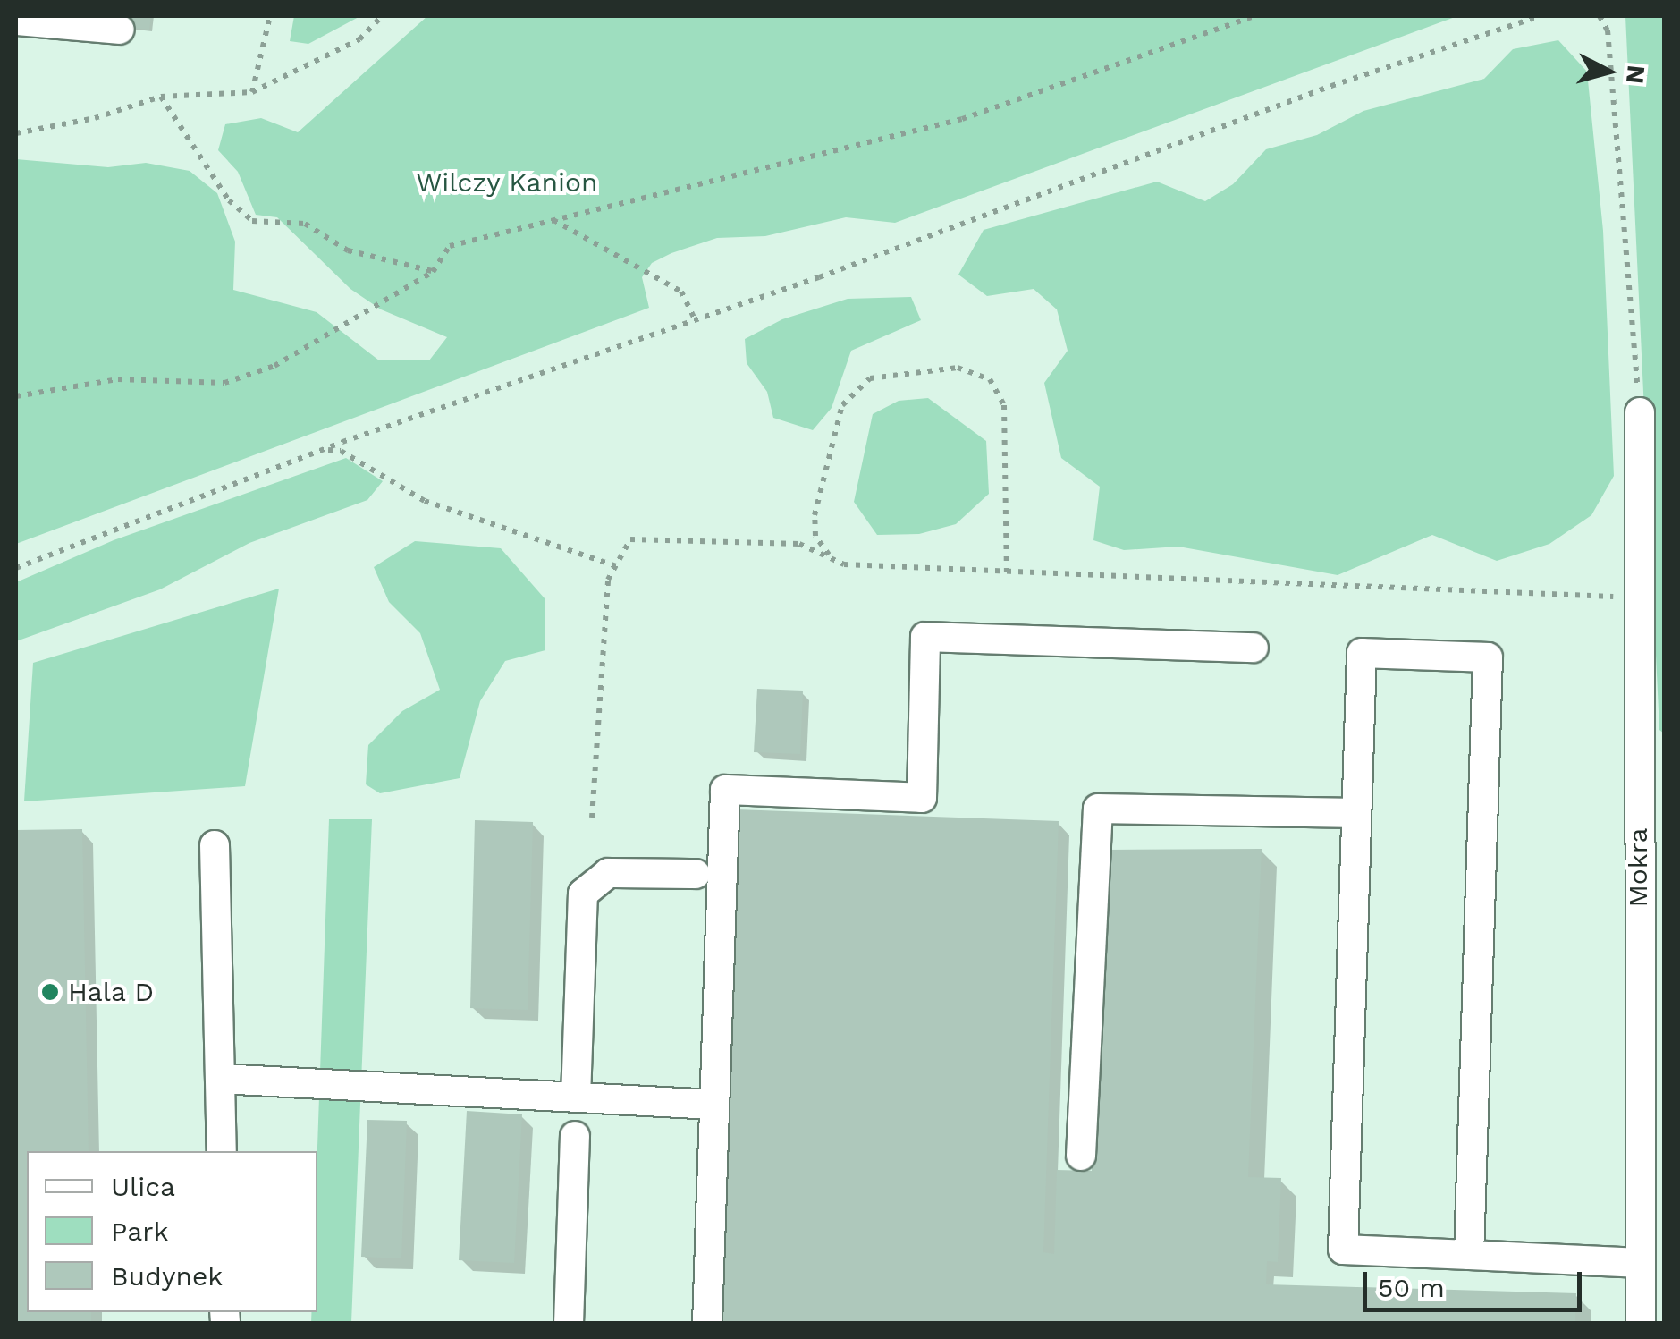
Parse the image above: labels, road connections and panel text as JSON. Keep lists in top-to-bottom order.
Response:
{
  "streets": {
    "street": ["Mokra"]
  },
  "parks": ["Wilczy Kanion"],
  "places": ["Hala D"],
  "legend": ["Ulica", "Park", "Budynek"],
  "scale_bar": "50 m",
  "north": "right"
}
